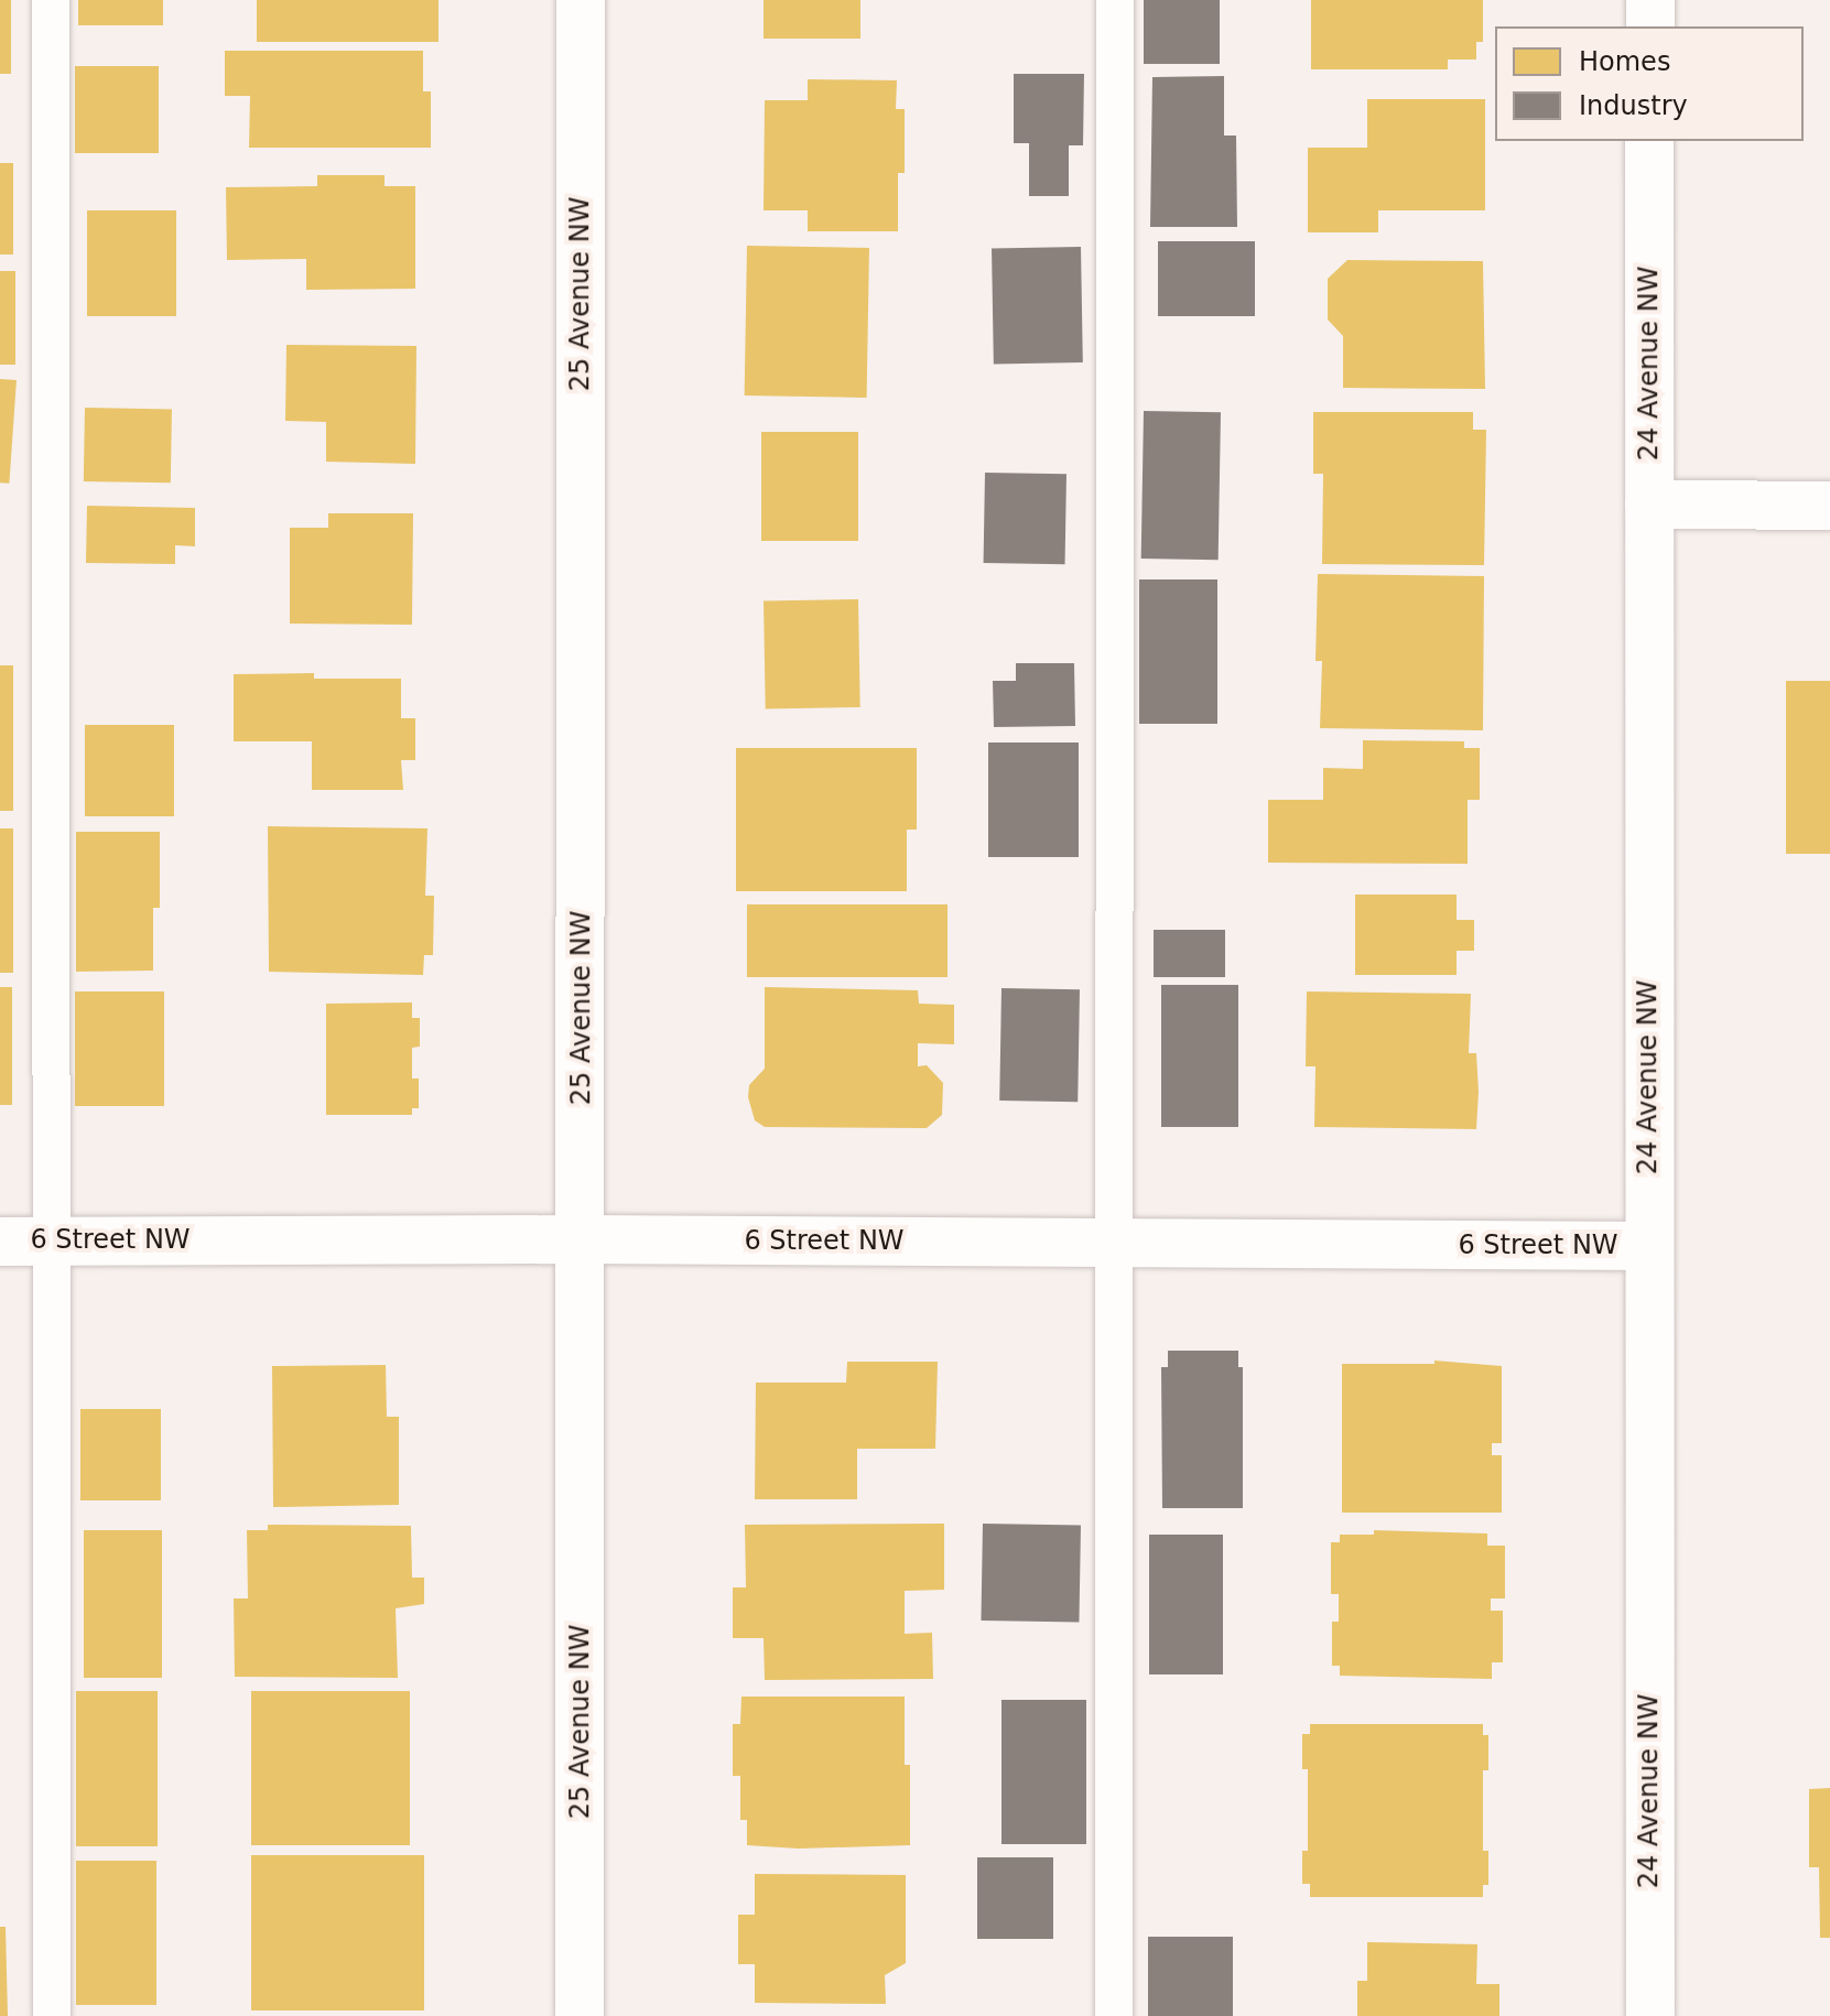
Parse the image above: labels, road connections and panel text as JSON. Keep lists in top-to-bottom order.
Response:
{
  "streets": {
    "street": ["25 Avenue NW", "24 Avenue NW", "6 Street NW"]
  },
  "crossings": [
    ["25 Avenue NW", "6 Street NW"],
    ["24 Avenue NW", "6 Street NW"]
  ],
  "legend": ["Homes", "Industry"]
}
